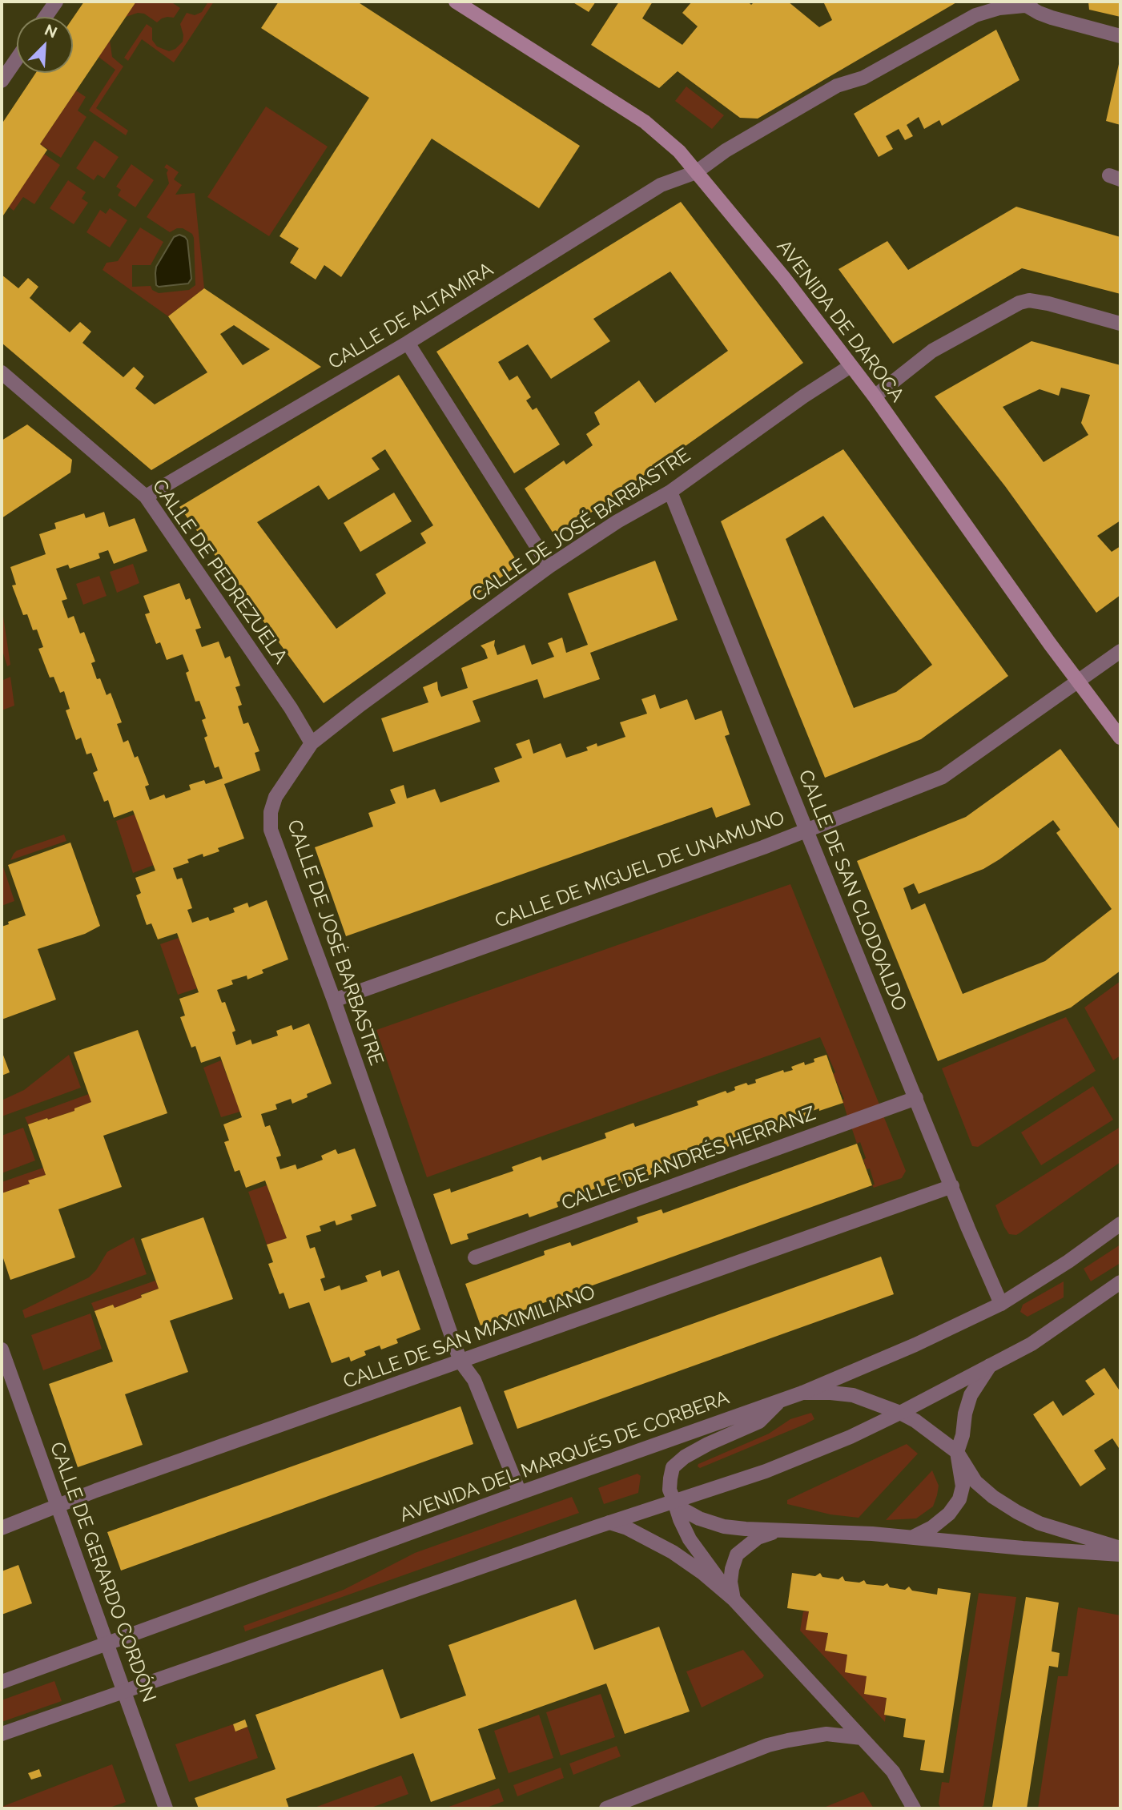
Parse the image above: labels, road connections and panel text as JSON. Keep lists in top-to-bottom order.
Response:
{
  "streets": {
    "main road": ["AVENIDA DE DAROCA"],
    "street": [
      "CALLE DE ALTAMIRA",
      "CALLE DE JOSÉ BARBASTRE",
      "CALLE DE PEDREZUELA",
      "CALLE DE MIGUEL DE UNAMUNO",
      "CALLE DE SAN CLODOALDO",
      "CALLE DE ANDRÉS HERRANZ",
      "CALLE DE SAN MAXIMILIANO",
      "AVENIDA DEL MARQUÉS DE CORBERA",
      "CALLE DE GERARDO CORDÓN"
    ]
  },
  "crossings": [
    ["CALLE DE ALTAMIRA", "AVENIDA DE DAROCA"],
    ["CALLE DE ALTAMIRA", "CALLE DE PEDREZUELA"],
    ["AVENIDA DE DAROCA", "CALLE DE JOSÉ BARBASTRE"],
    ["AVENIDA DE DAROCA", "CALLE DE MIGUEL DE UNAMUNO"],
    ["CALLE DE JOSÉ BARBASTRE", "CALLE DE PEDREZUELA"],
    ["CALLE DE JOSÉ BARBASTRE", "CALLE DE MIGUEL DE UNAMUNO"],
    ["CALLE DE JOSÉ BARBASTRE", "CALLE DE SAN CLODOALDO"],
    ["CALLE DE JOSÉ BARBASTRE", "CALLE DE SAN MAXIMILIANO"],
    ["CALLE DE JOSÉ BARBASTRE", "AVENIDA DEL MARQUÉS DE CORBERA"],
    ["CALLE DE MIGUEL DE UNAMUNO", "CALLE DE SAN CLODOALDO"],
    ["CALLE DE SAN CLODOALDO", "CALLE DE ANDRÉS HERRANZ"],
    ["CALLE DE SAN CLODOALDO", "CALLE DE SAN MAXIMILIANO"],
    ["CALLE DE SAN CLODOALDO", "AVENIDA DEL MARQUÉS DE CORBERA"],
    ["CALLE DE SAN MAXIMILIANO", "CALLE DE GERARDO CORDÓN"],
    ["AVENIDA DEL MARQUÉS DE CORBERA", "CALLE DE GERARDO CORDÓN"]
  ],
  "north": "top right"
}
